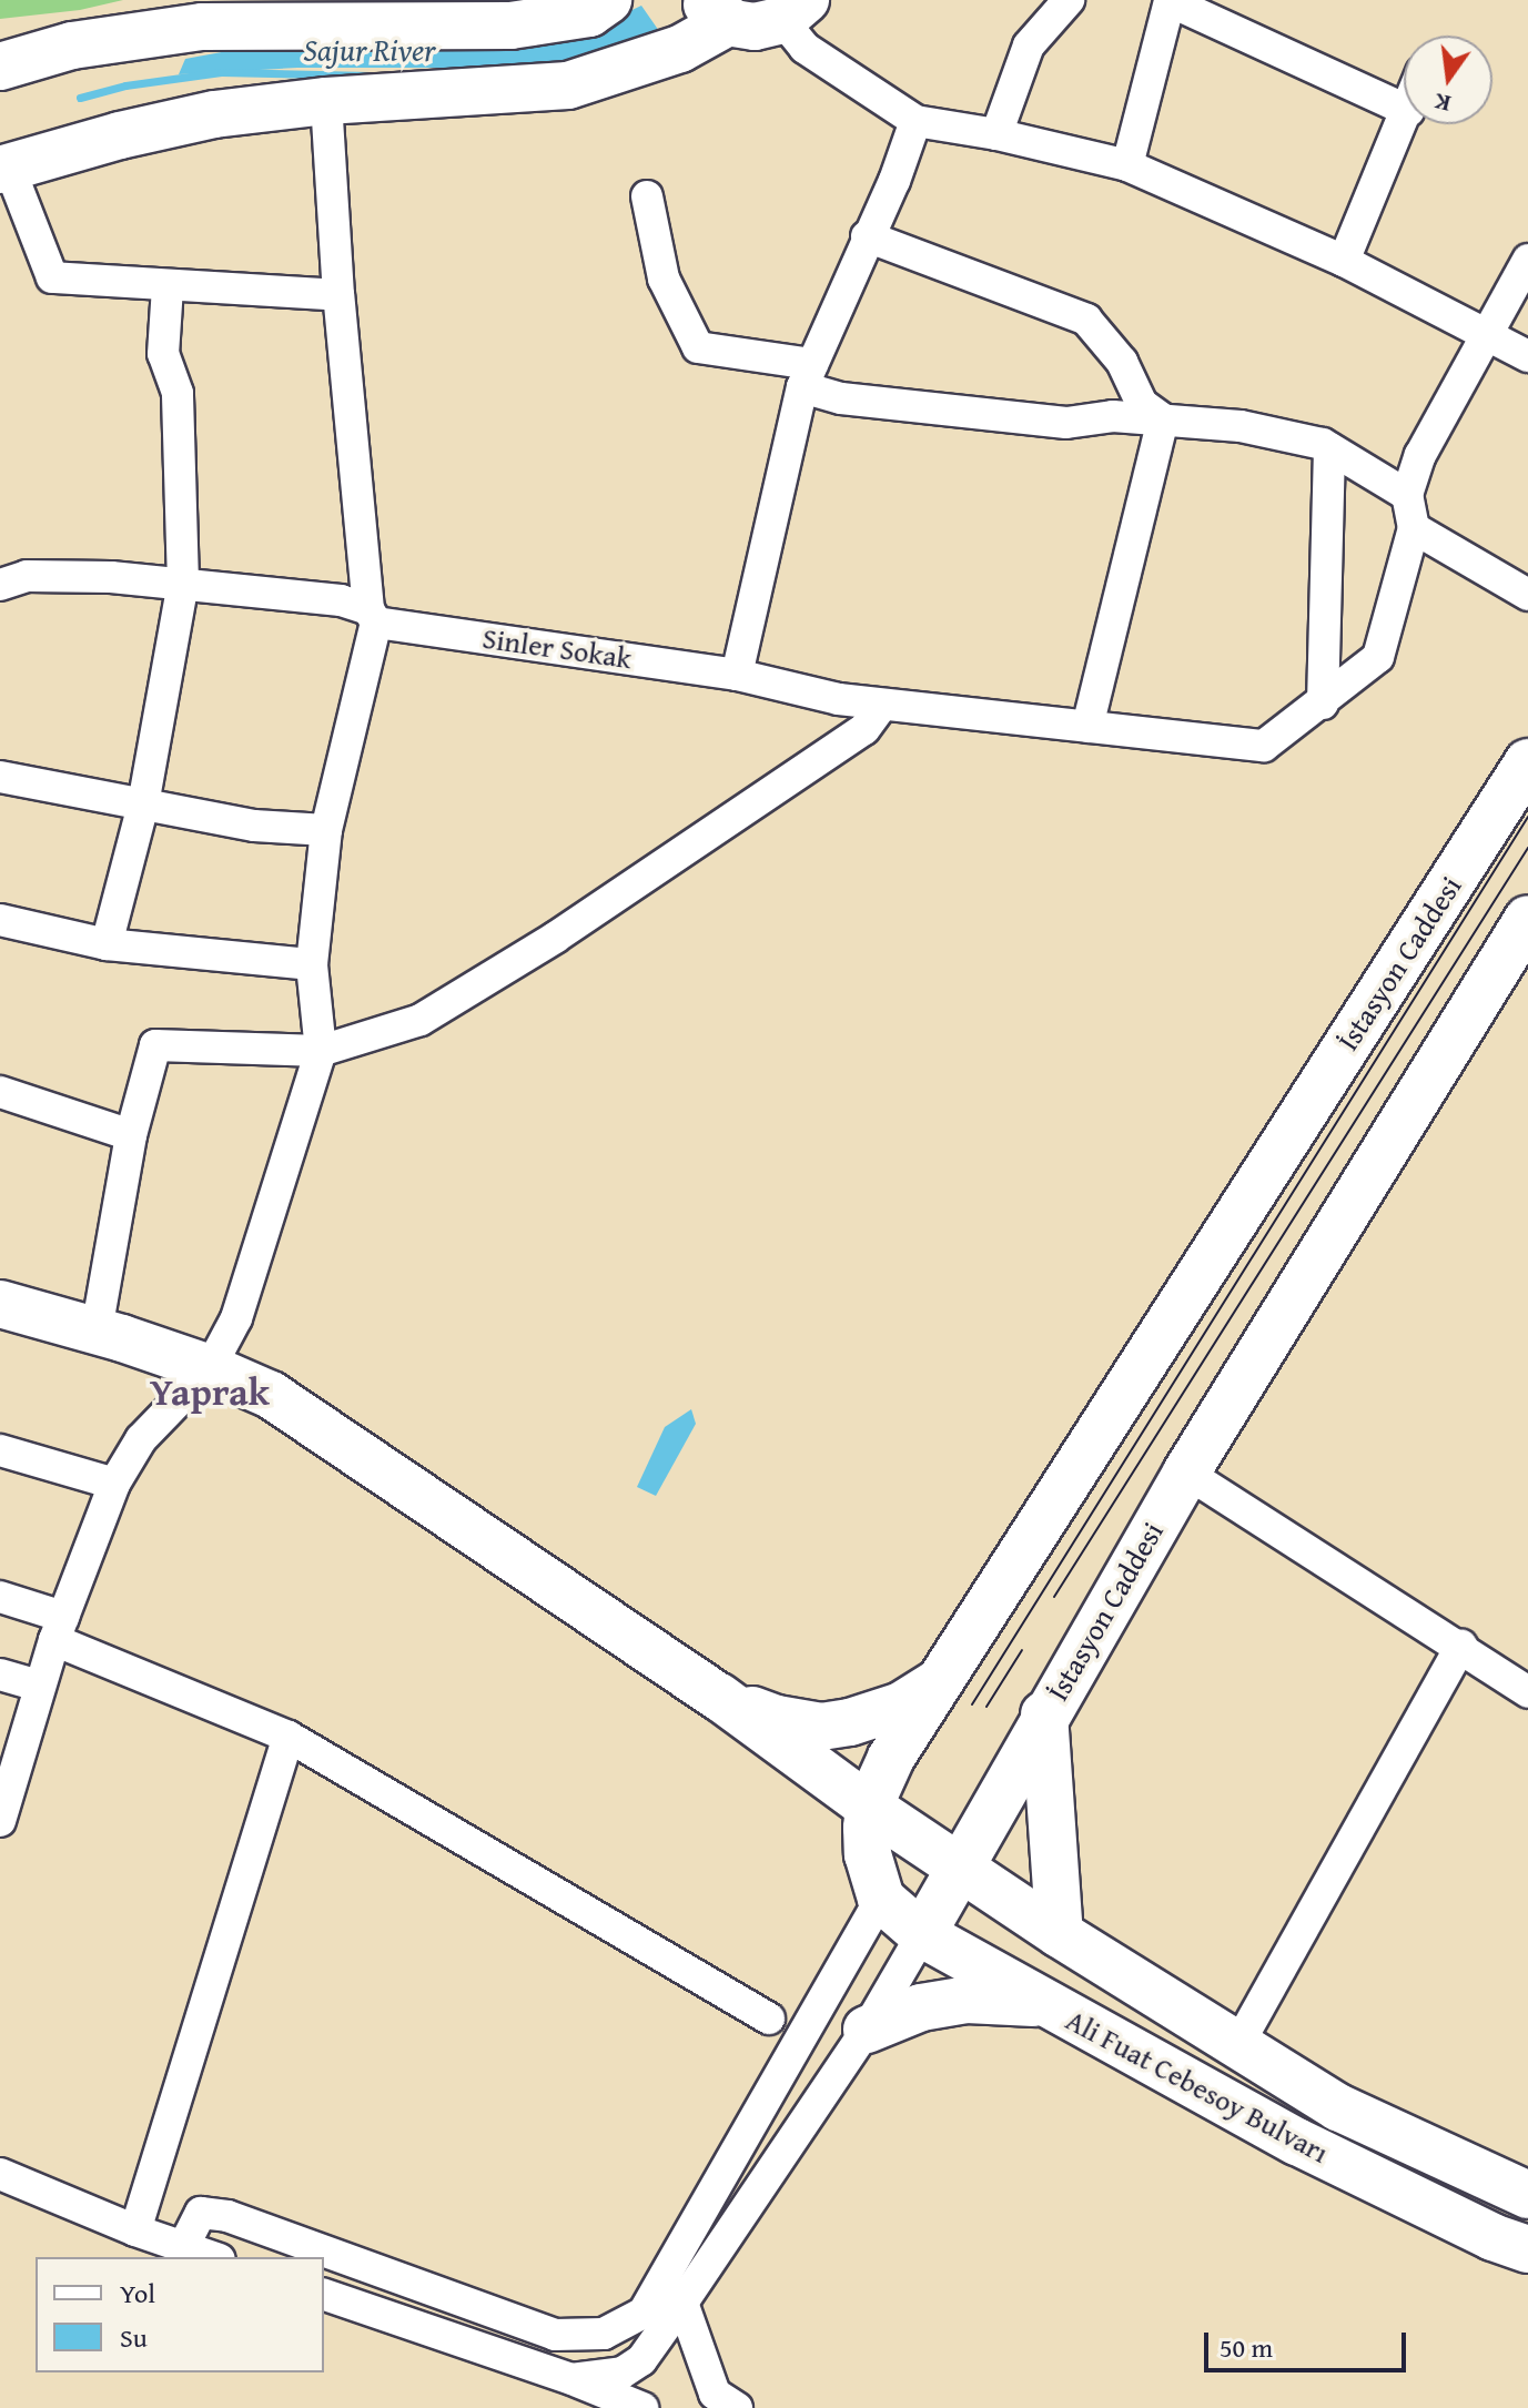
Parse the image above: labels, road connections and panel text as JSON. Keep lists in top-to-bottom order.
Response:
{
  "streets": {
    "street": ["Sinler Sokak", "İstasyon Caddesi", "Ali Fuat Cebesoy Bulvarı"]
  },
  "crossings": [
    ["İstasyon Caddesi", "Ali Fuat Cebesoy Bulvarı"]
  ],
  "districts": ["Yaprak"],
  "water": ["Sajur River"],
  "legend": ["Yol", "Su"],
  "scale_bar": "50 m",
  "north": "bottom"
}
